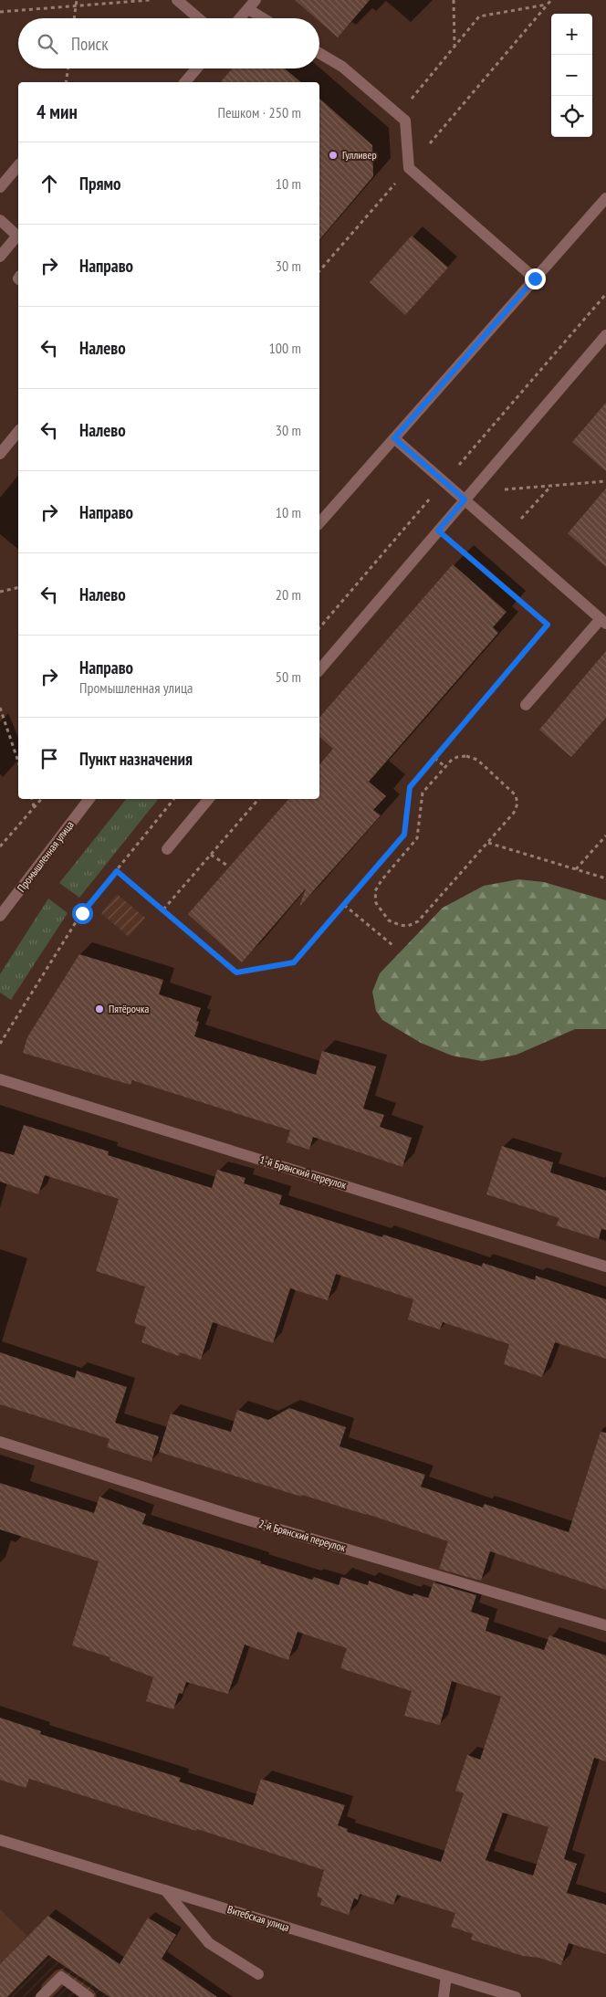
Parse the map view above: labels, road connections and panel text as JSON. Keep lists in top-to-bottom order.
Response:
{
  "streets": {
    "street": [
      "Промышленная улица",
      "1-й Брянский переулок",
      "2-й Брянский переулок",
      "Витебская улица"
    ]
  },
  "places": ["Гулливер", "Пятёрочка"],
  "page": {
    "map_buttons": ["+", "−"],
    "search": "Поиск",
    "heading": ["4 мин", "Пешком · 250 m"],
    "list": [
      ["Прямо", "10 m"],
      ["Направо", "30 m"],
      ["Налево", "100 m"],
      ["Налево", "30 m"],
      ["Направо", "10 m"],
      ["Налево", "20 m"],
      ["Направо", "Промышленная улица", "50 m"],
      "Пункт назначения"
    ]
  }
}
